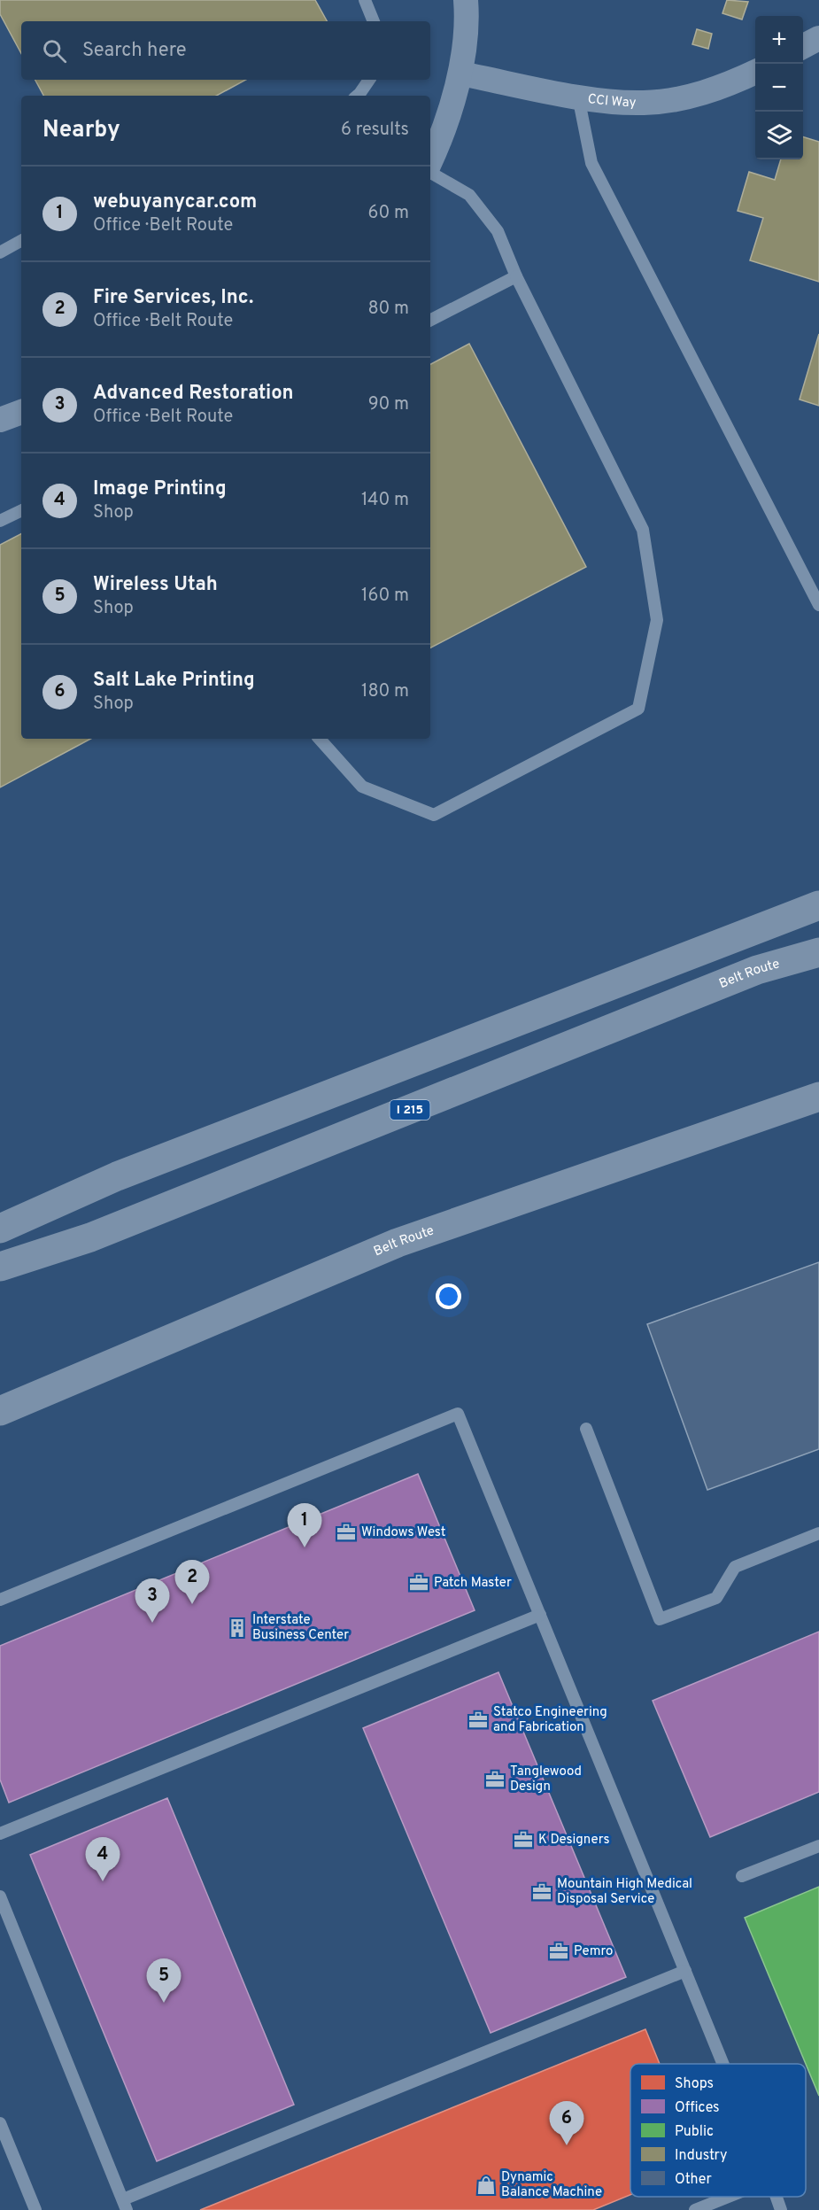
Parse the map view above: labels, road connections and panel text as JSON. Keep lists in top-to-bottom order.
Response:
{
  "streets": {
    "highway": ["Belt Route", "I 215"],
    "street": ["CCI Way"]
  },
  "places": {
    "office": [
      "Windows West",
      "Patch Master",
      "Statco Engineering and Fabrication",
      "Tanglewood Design",
      "K Designers",
      "Mountain High Medical Disposal Service",
      "Pemro"
    ],
    "building": ["Interstate Business Center"],
    "shop": ["Dynamic Balance Machine"]
  },
  "legend": [
    "Shops",
    "Offices",
    "Public",
    "Industry",
    "Other"
  ],
  "page": {
    "map_buttons": ["+", "−"],
    "search": "Search here",
    "heading": ["Nearby", "6 results"],
    "list": [
      {
        "mark": "1",
        "name": "webuyanycar.com",
        "note": "Office · Belt Route",
        "value": "60 m"
      },
      {
        "mark": "2",
        "name": "Fire Services, Inc.",
        "note": "Office · Belt Route",
        "value": "80 m"
      },
      {
        "mark": "3",
        "name": "Advanced Restoration",
        "note": "Office · Belt Route",
        "value": "90 m"
      },
      {
        "mark": "4",
        "name": "Image Printing",
        "note": "Shop",
        "value": "140 m"
      },
      {
        "mark": "5",
        "name": "Wireless Utah",
        "note": "Shop",
        "value": "160 m"
      },
      {
        "mark": "6",
        "name": "Salt Lake Printing",
        "note": "Shop",
        "value": "180 m"
      }
    ],
    "pins": [
      "1",
      "2",
      "3",
      "4",
      "5",
      "6"
    ]
  }
}
